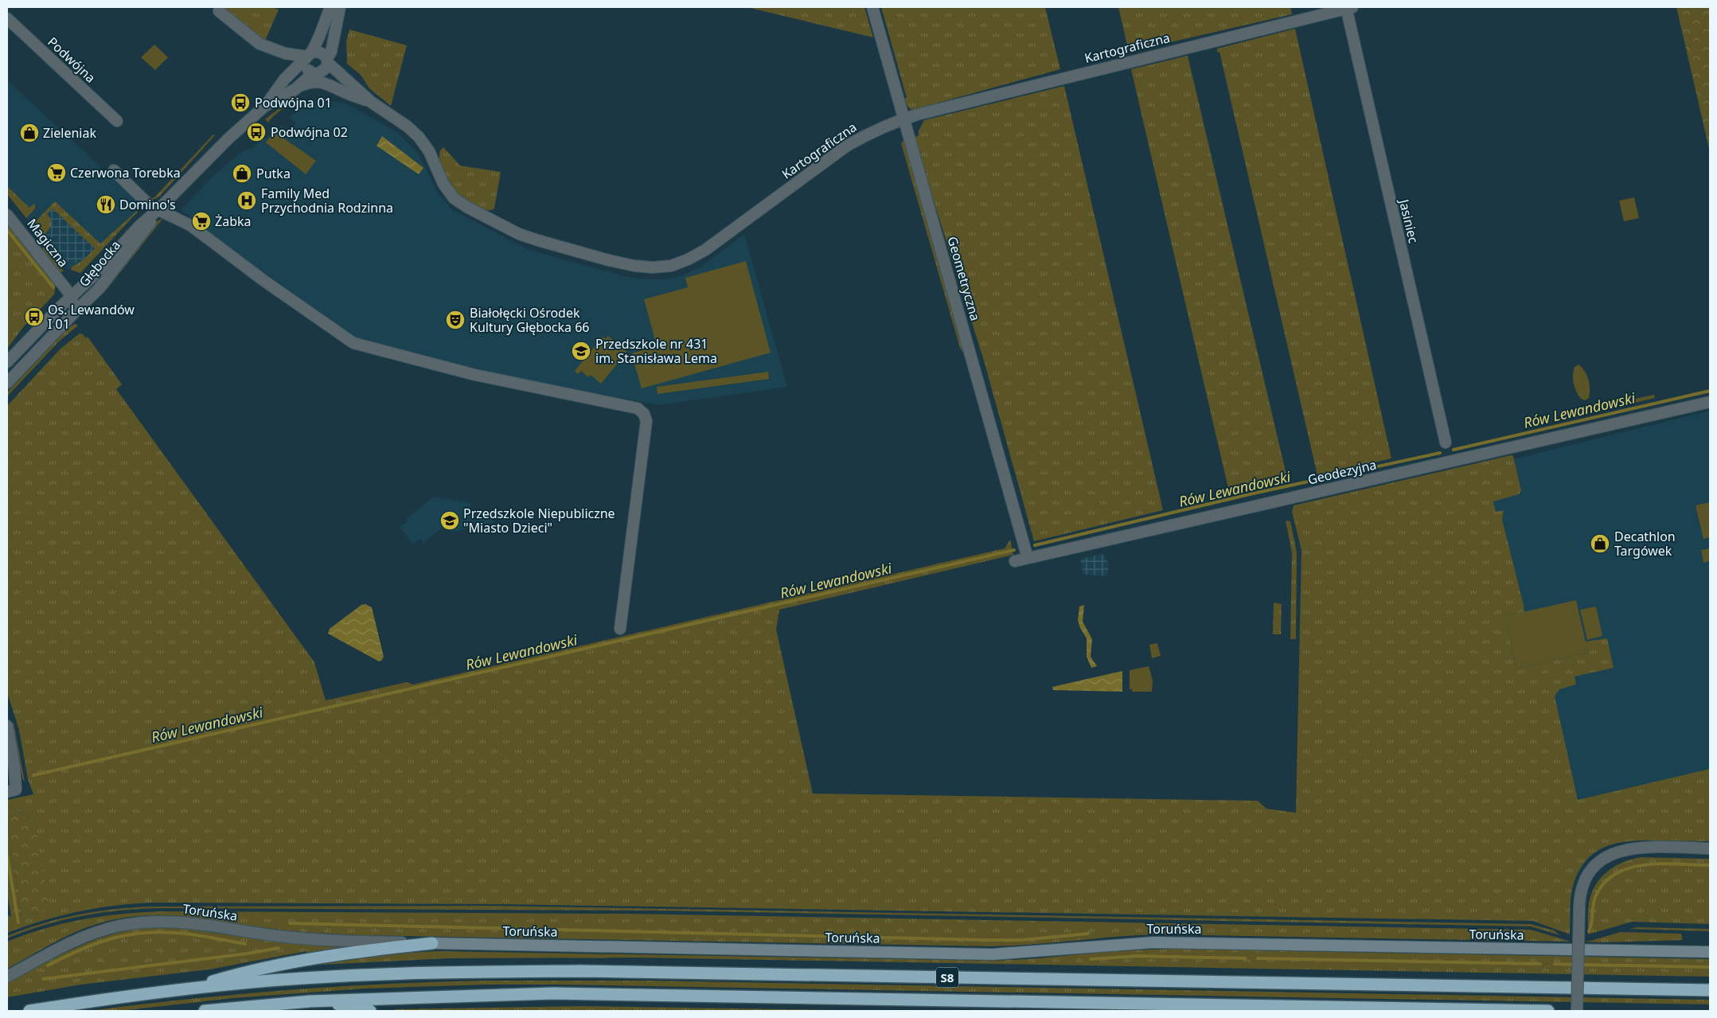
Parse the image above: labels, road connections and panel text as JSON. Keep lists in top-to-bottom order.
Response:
{
  "streets": {
    "highway": ["S8"],
    "main road": ["Toruńska"],
    "street": [
      "Kartograficzna",
      "Podwójna",
      "Jasiniec",
      "Magiczna",
      "Głębocka",
      "Geometryczna",
      "Geodezyjna"
    ]
  },
  "crossings": [
    ["Kartograficzna", "Jasiniec"],
    ["Kartograficzna", "Głębocka"],
    ["Kartograficzna", "Geometryczna"],
    ["Magiczna", "Głębocka"],
    ["Geometryczna", "Geodezyjna"]
  ],
  "water": ["Rów Lewandowski"],
  "places": {
    "bus stop": ["Podwójna 01", "Podwójna 02", "Os. Lewandów I 01"],
    "shop": ["Zieleniak", "Putka", "Decathlon Targówek"],
    "supermarket": ["Czerwona Torebka", "Żabka"],
    "hospital": ["Family Med Przychodnia Rodzinna"],
    "restaurant": ["Domino's"],
    "theatre": ["Białołęcki Ośrodek Kultury Głębocka 66"],
    "school or university": ["Przedszkole nr 431 im. Stanisława Lema", "Przedszkole Niepubliczne \"Miasto Dzieci\""]
  }
}
